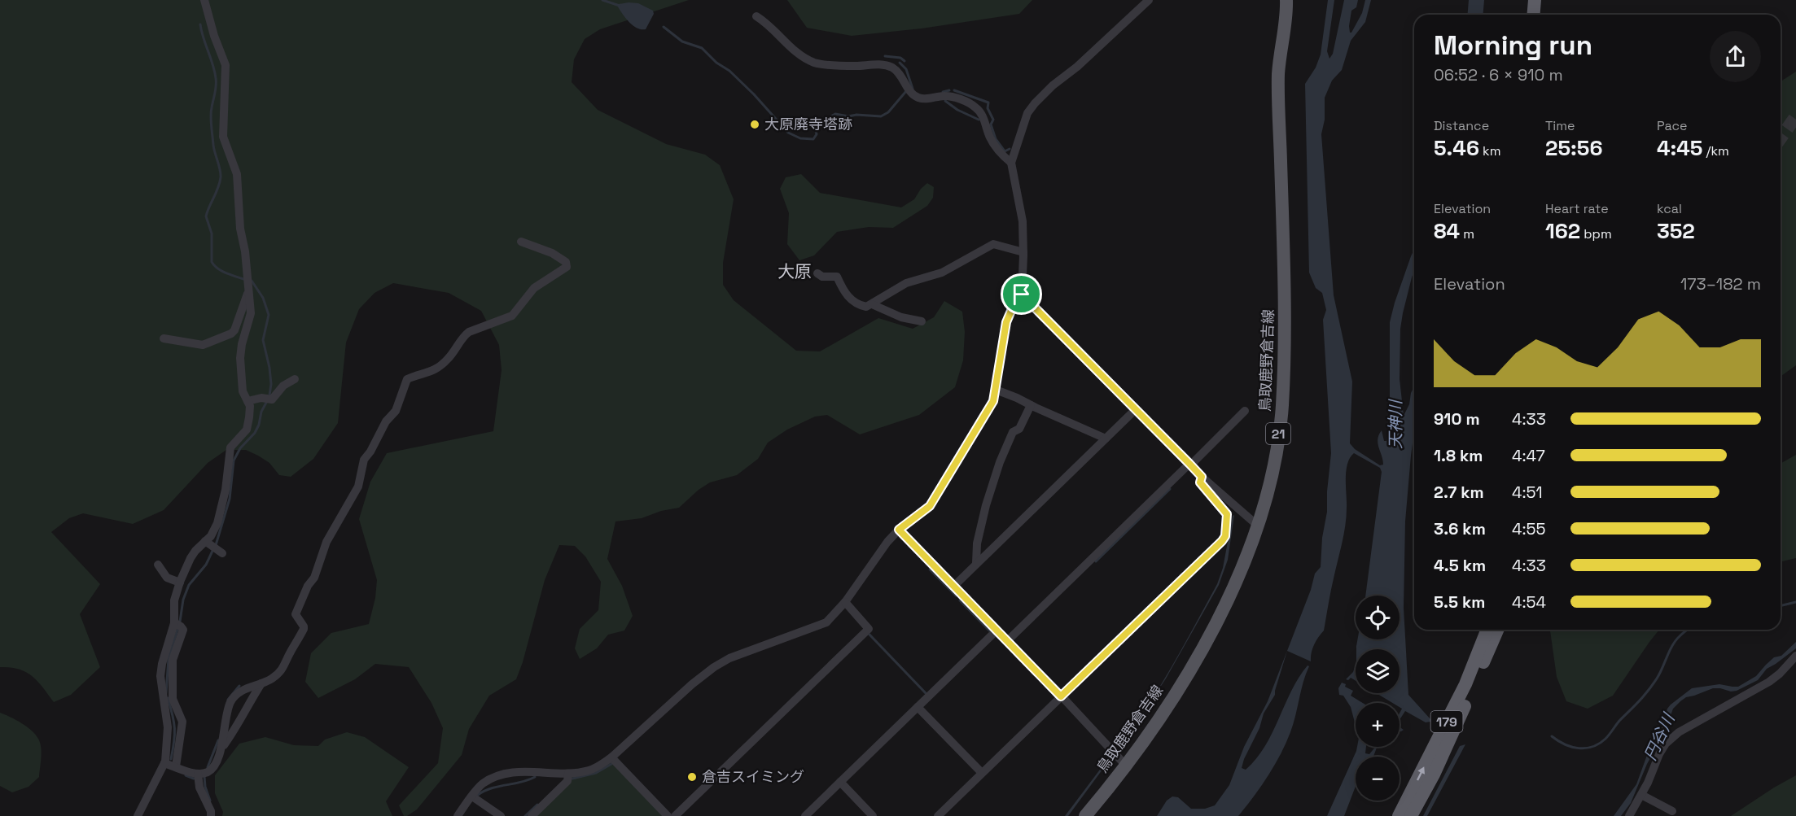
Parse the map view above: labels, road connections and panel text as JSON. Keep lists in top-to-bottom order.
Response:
{
  "streets": {
    "highway": ["179"],
    "main road": ["鳥取鹿野倉吉線", "21"]
  },
  "districts": ["大原"],
  "water": ["天神川", "円谷川"],
  "places": ["大原廃寺塔跡", "倉吉スイミング"],
  "page": {
    "heading": ["Morning run", "06:52 · 6 × 910 m"],
    "stats": [
      ["Distance", "5.46 km"],
      ["Time", "25:56"],
      ["Pace", "4:45 /km"],
      ["Elevation", "84 m"],
      ["Heart rate", "162 bpm"],
      ["kcal", "352"]
    ],
    "chart": ["Elevation", "173–182 m"],
    "list": [
      {
        "name": "910 m",
        "note": "4:33"
      },
      {
        "name": "1.8 km",
        "note": "4:47"
      },
      {
        "name": "2.7 km",
        "note": "4:51"
      },
      {
        "name": "3.6 km",
        "note": "4:55"
      },
      {
        "name": "4.5 km",
        "note": "4:33"
      },
      {
        "name": "5.5 km",
        "note": "4:54"
      }
    ],
    "map_buttons": ["+", "−"]
  }
}
